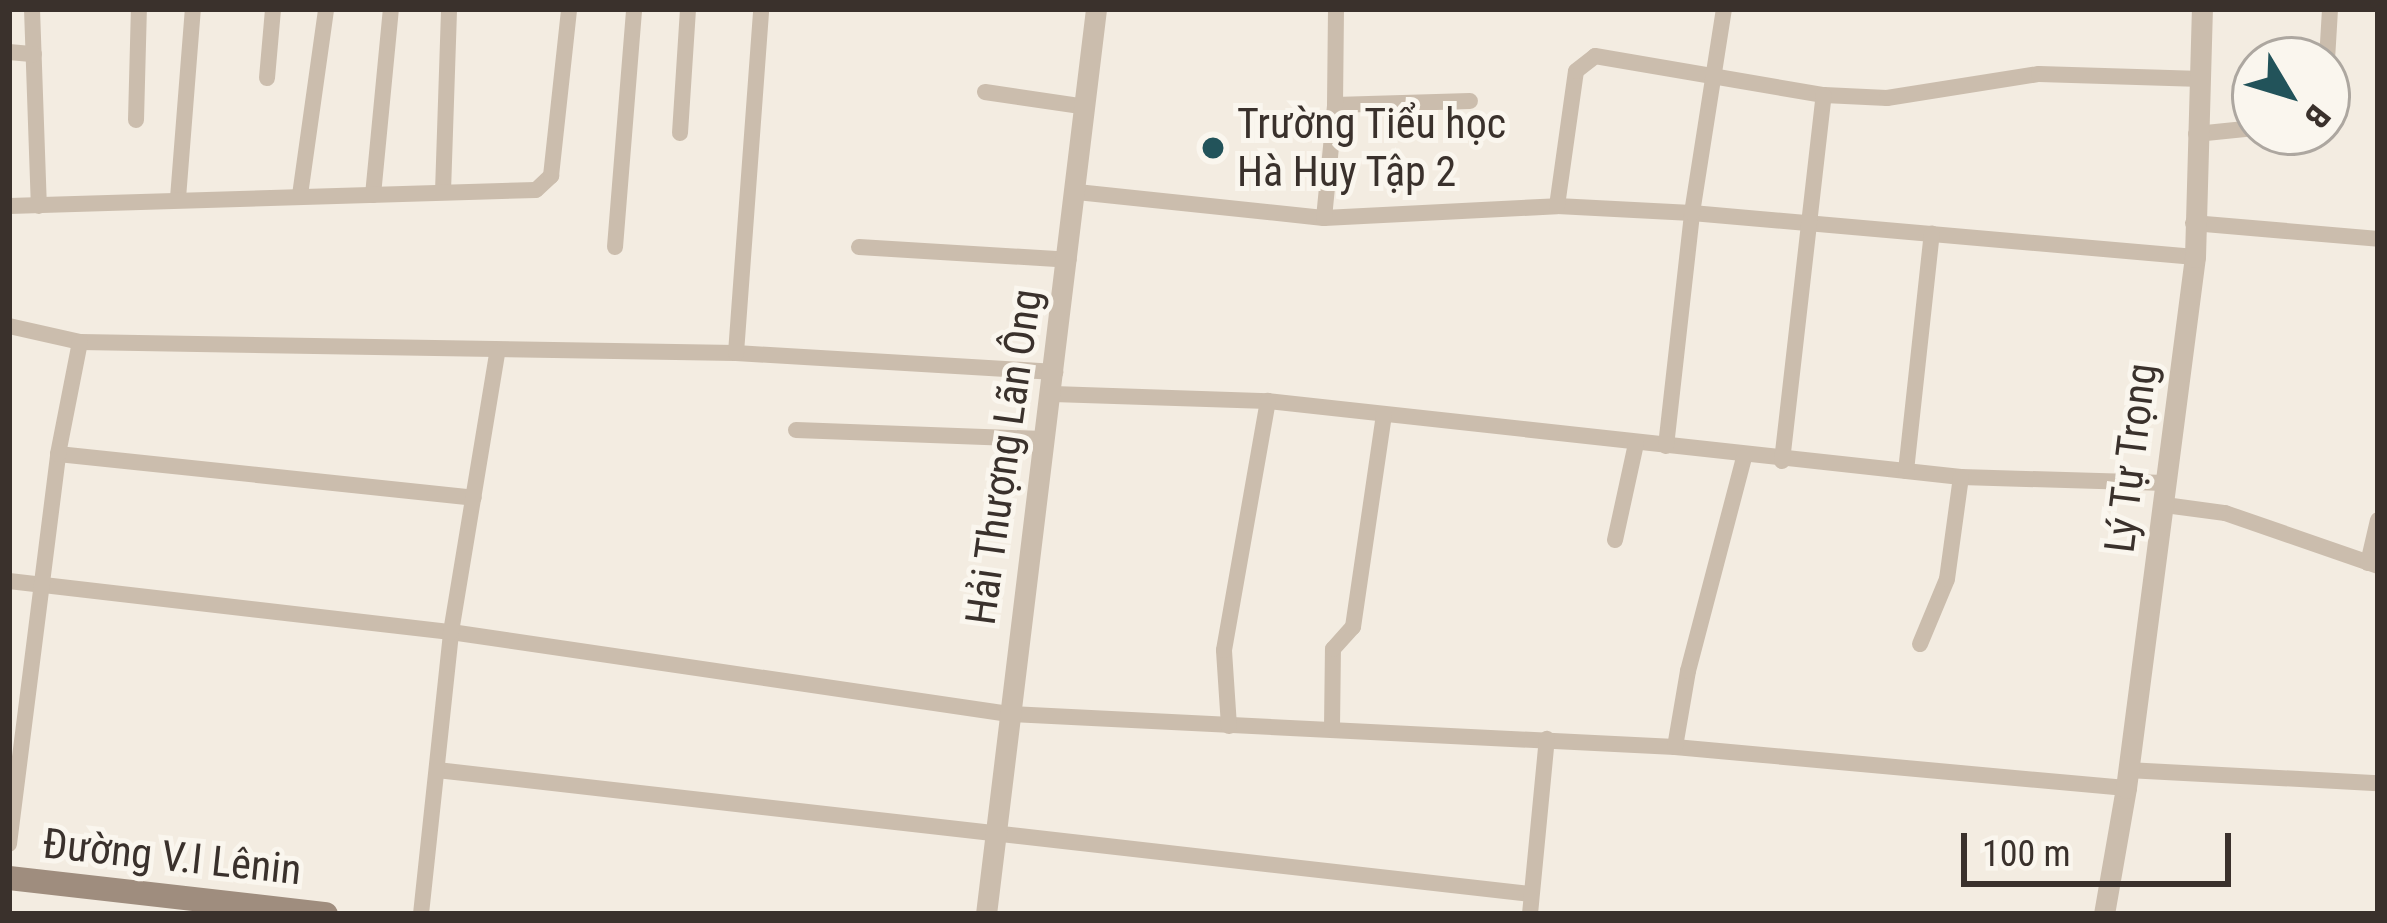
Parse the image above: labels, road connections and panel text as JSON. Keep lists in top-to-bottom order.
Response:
{
  "streets": {
    "main road": ["Đường V.I Lênin"],
    "street": ["Hải Thượng Lãn Ông", "Lý Tự Trọng"]
  },
  "places": ["Trường Tiểu học Hà Huy Tập 2"],
  "scale_bar": "100 m",
  "north": "bottom right"
}
